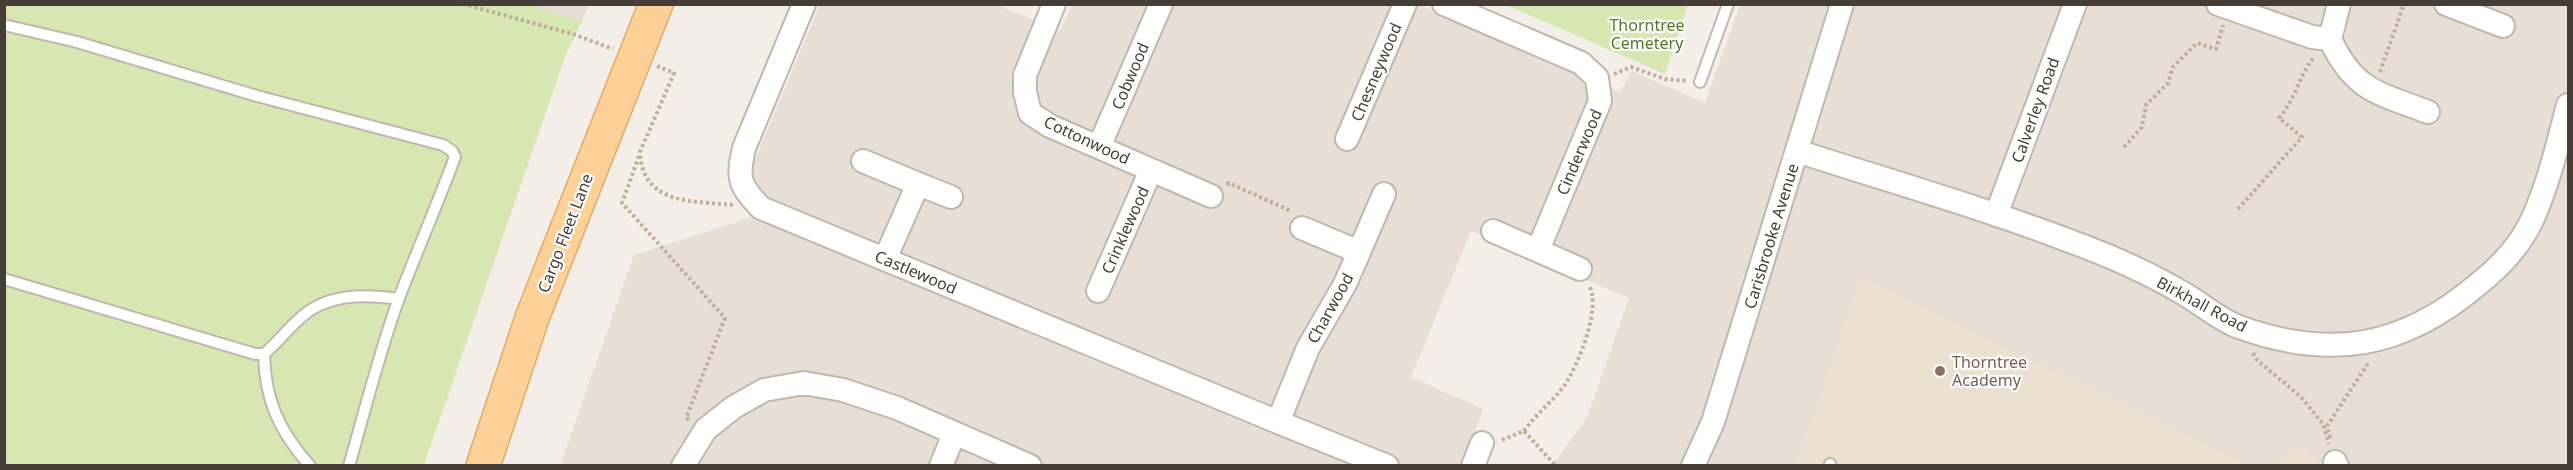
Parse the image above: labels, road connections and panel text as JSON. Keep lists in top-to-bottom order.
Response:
{
  "streets": {
    "main road": ["Cargo Fleet Lane"],
    "street": [
      "Chesneywood",
      "Cobwood",
      "Calverley Road",
      "Cottonwood",
      "Cinderwood",
      "Crinklewood",
      "Carisbrooke Avenue",
      "Castlewood",
      "Birkhall Road",
      "Charwood"
    ]
  },
  "crossings": [
    ["Cobwood", "Cottonwood"],
    ["Calverley Road", "Birkhall Road"],
    ["Cottonwood", "Crinklewood"],
    ["Carisbrooke Avenue", "Birkhall Road"],
    ["Castlewood", "Charwood"]
  ],
  "parks": ["Thorntree Cemetery"],
  "places": ["Thorntree Academy"]
}
